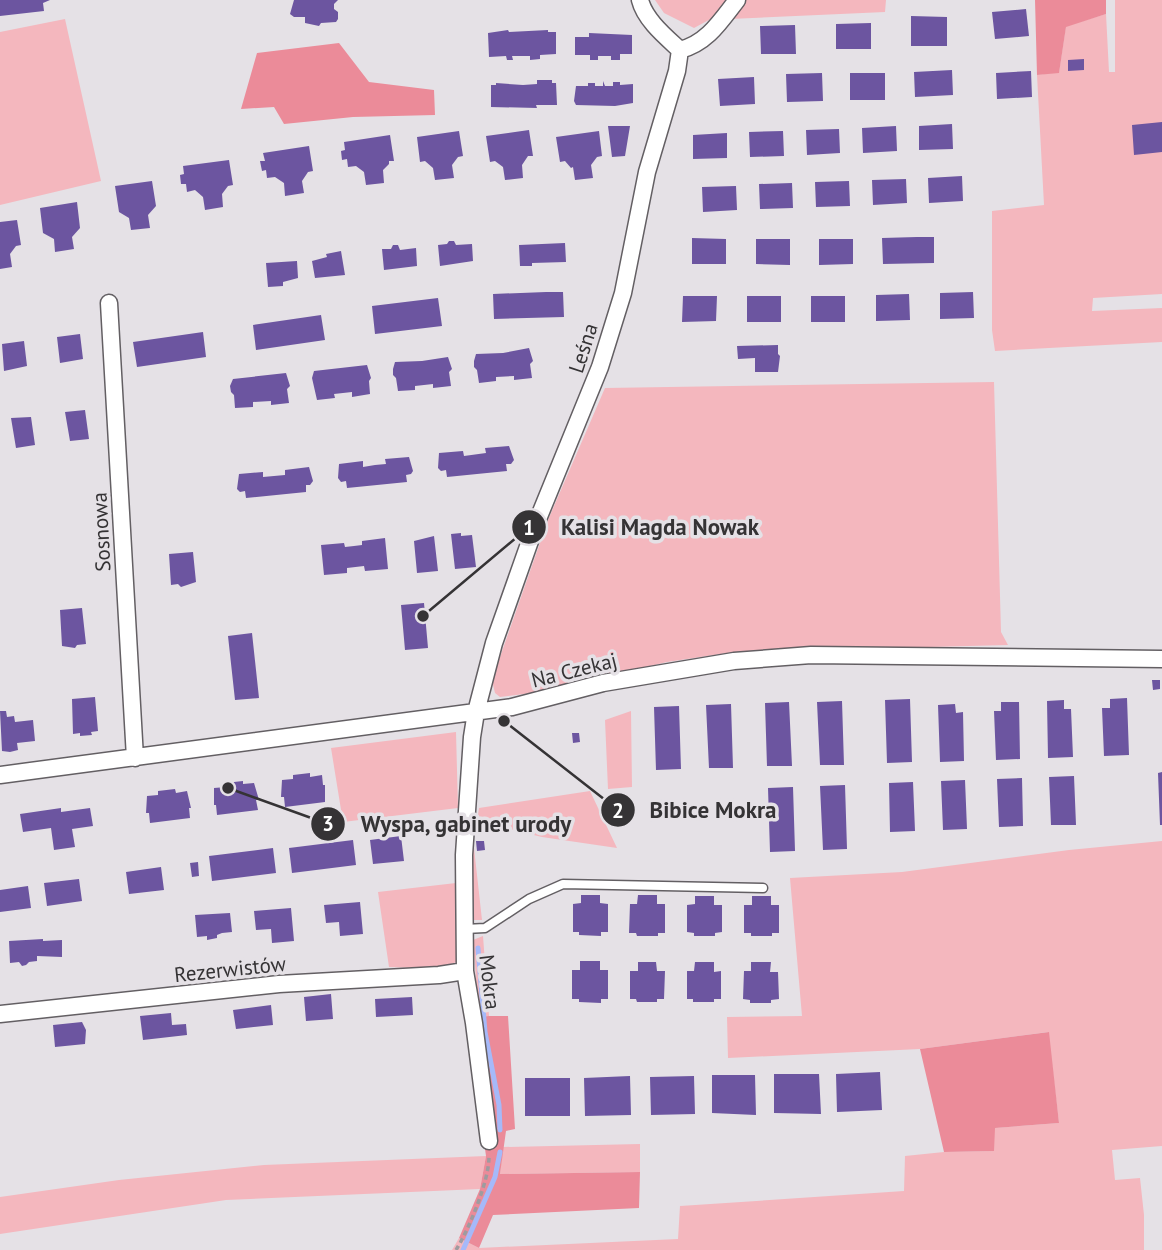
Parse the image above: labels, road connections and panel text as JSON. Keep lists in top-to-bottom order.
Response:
{
  "streets": {
    "street": [
      "Leśna",
      "Sosnowa",
      "Na Czekaj",
      "Rezerwistów",
      "Mokra"
    ]
  },
  "crossings": [
    ["Leśna", "Na Czekaj"],
    ["Leśna", "Mokra"],
    ["Sosnowa", "Na Czekaj"],
    ["Na Czekaj", "Mokra"],
    ["Rezerwistów", "Mokra"]
  ],
  "places": ["Kalisi Magda Nowak", "Bibice Mokra", "Wyspa, gabinet urody"]
}
